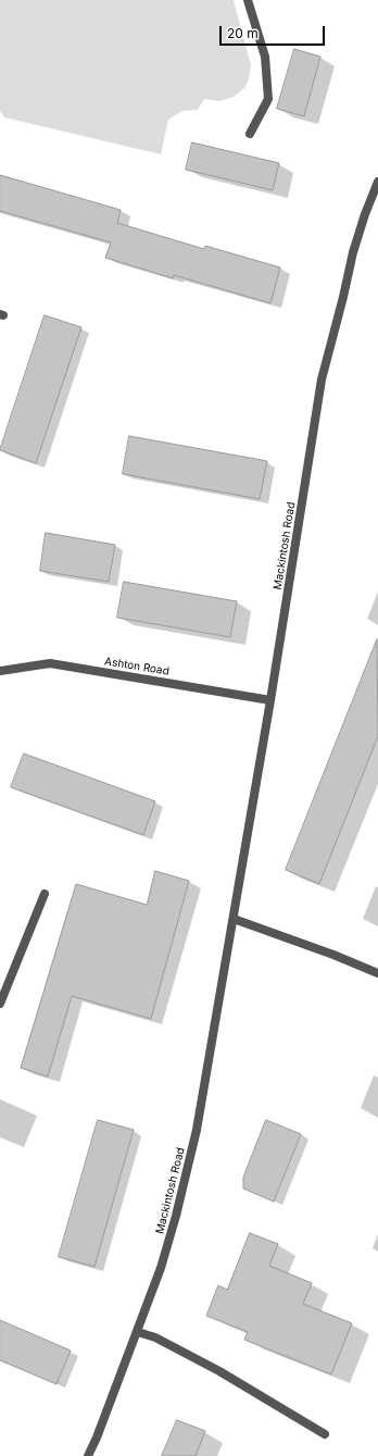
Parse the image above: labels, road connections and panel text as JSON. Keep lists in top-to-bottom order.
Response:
{
  "streets": {
    "street": ["Mackintosh Road", "Ashton Road"]
  },
  "crossings": [
    ["Mackintosh Road", "Ashton Road"]
  ],
  "scale_bar": "20 m"
}
